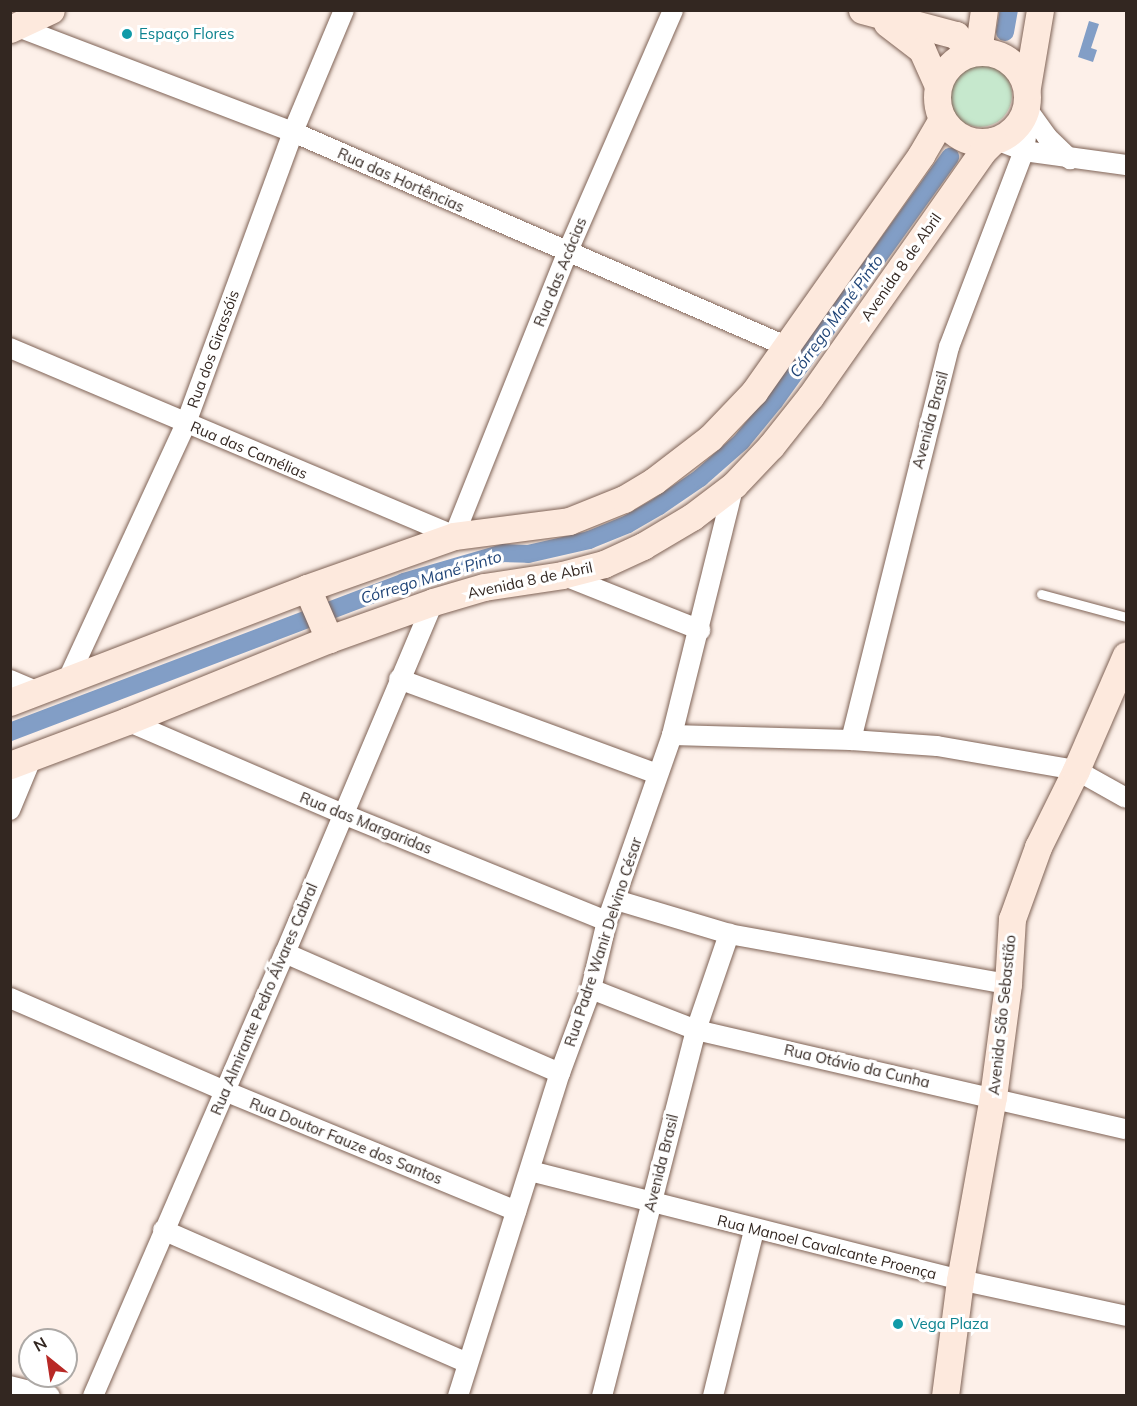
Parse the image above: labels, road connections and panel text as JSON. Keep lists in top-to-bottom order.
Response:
{
  "streets": {
    "main road": ["Avenida 8 de Abril", "Avenida São Sebastião"],
    "street": [
      "Rua das Hortências",
      "Rua das Acácias",
      "Rua dos Girassóis",
      "Avenida Brasil",
      "Rua das Camélias",
      "Rua das Margaridas",
      "Rua Padre Wanir Delvino César",
      "Rua Almirante Pedro Álvares Cabral",
      "Rua Otávio da Cunha",
      "Rua Doutor Fauze dos Santos",
      "Rua Manoel Cavalcante Proença"
    ]
  },
  "crossings": [
    ["Rua das Hortências", "Avenida 8 de Abril"],
    ["Rua das Hortências", "Rua das Acácias"],
    ["Rua das Hortências", "Rua dos Girassóis"],
    ["Avenida 8 de Abril", "Rua das Acácias"],
    ["Avenida 8 de Abril", "Rua dos Girassóis"],
    ["Avenida 8 de Abril", "Avenida Brasil"],
    ["Avenida 8 de Abril", "Rua das Camélias"],
    ["Avenida 8 de Abril", "Rua das Margaridas"],
    ["Avenida 8 de Abril", "Rua Padre Wanir Delvino César"],
    ["Avenida 8 de Abril", "Rua Almirante Pedro Álvares Cabral"],
    ["Rua das Acácias", "Rua das Camélias"],
    ["Rua dos Girassóis", "Rua das Camélias"],
    ["Avenida Brasil", "Rua Otávio da Cunha"],
    ["Avenida Brasil", "Rua Manoel Cavalcante Proença"],
    ["Rua das Margaridas", "Rua Padre Wanir Delvino César"],
    ["Rua das Margaridas", "Rua Almirante Pedro Álvares Cabral"],
    ["Rua Padre Wanir Delvino César", "Rua Otávio da Cunha"],
    ["Rua Padre Wanir Delvino César", "Rua Doutor Fauze dos Santos"],
    ["Rua Padre Wanir Delvino César", "Rua Manoel Cavalcante Proença"],
    ["Rua Almirante Pedro Álvares Cabral", "Rua Doutor Fauze dos Santos"],
    ["Avenida São Sebastião", "Rua Otávio da Cunha"],
    ["Avenida São Sebastião", "Rua Manoel Cavalcante Proença"]
  ],
  "water": ["Córrego Mané Pinto"],
  "places": ["Espaço Flores", "Vega Plaza"],
  "north": "top left"
}
